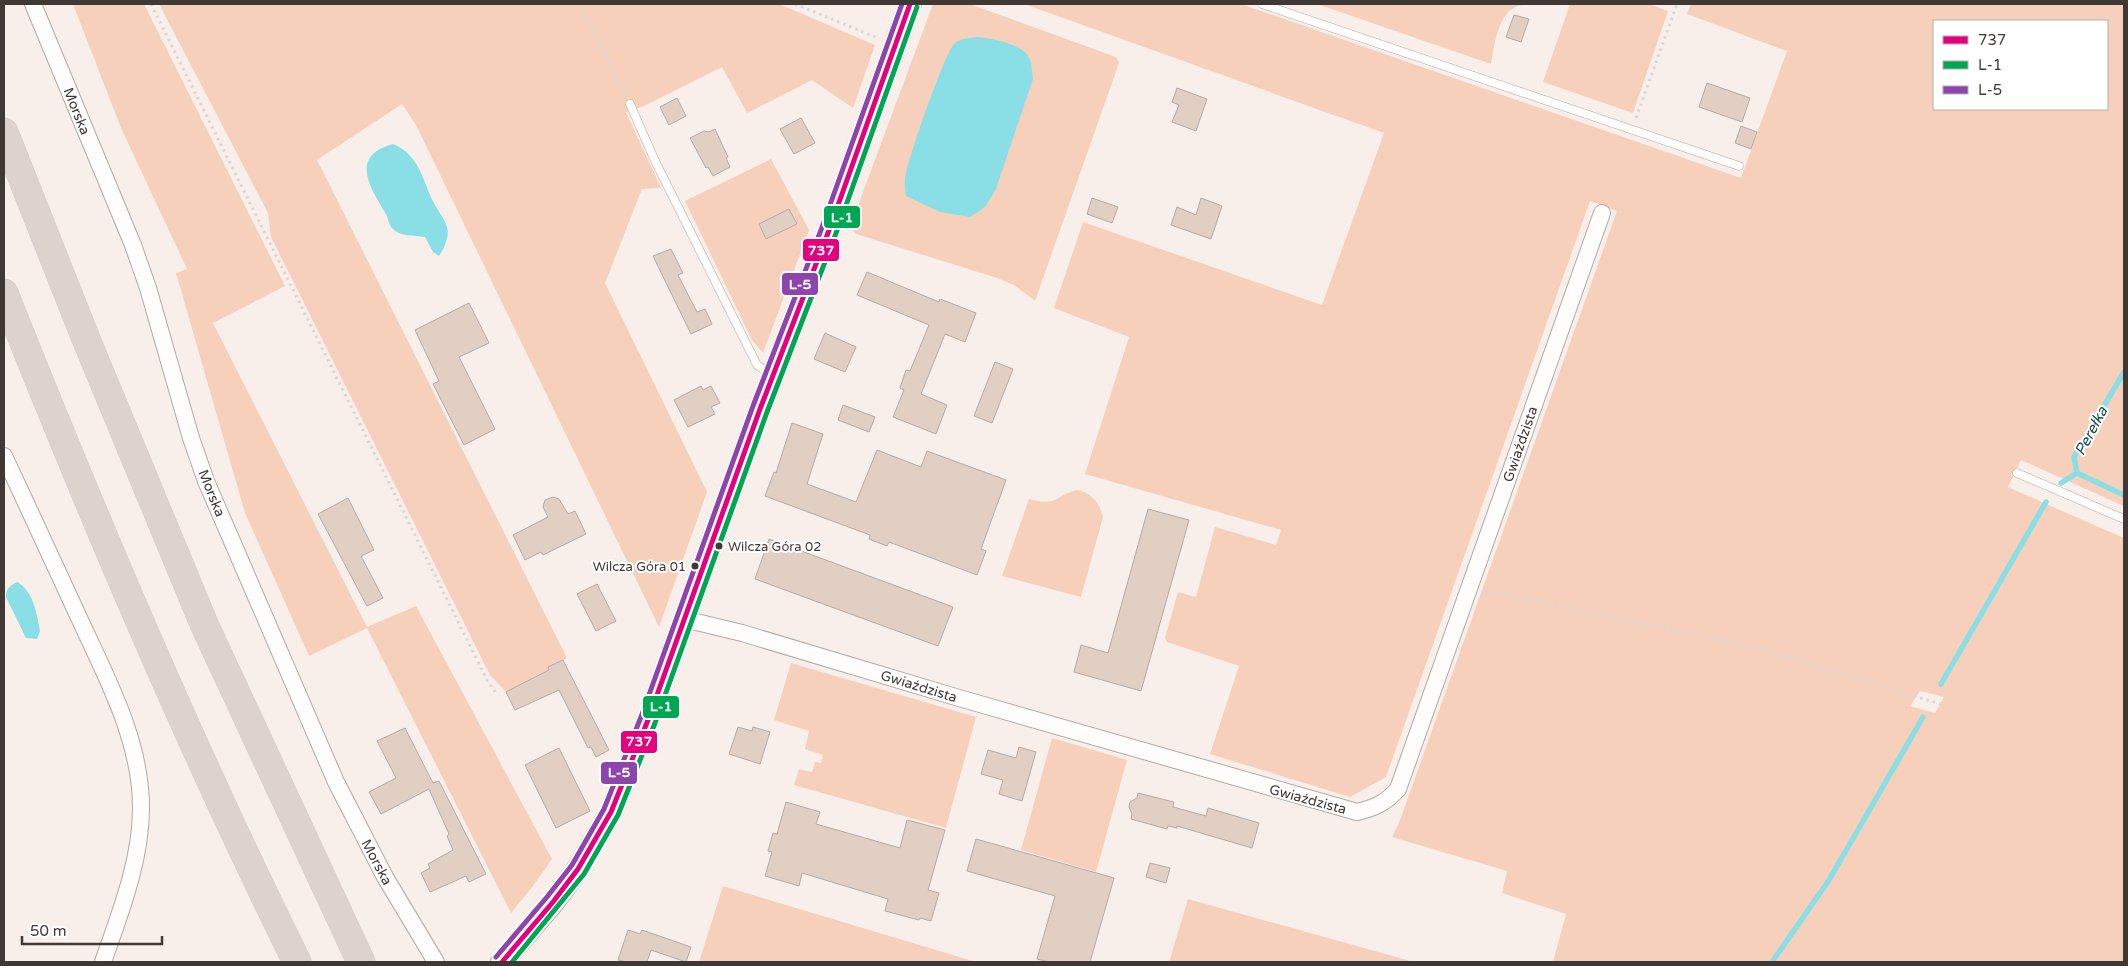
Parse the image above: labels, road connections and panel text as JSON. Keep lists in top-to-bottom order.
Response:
{
  "streets": {
    "street": ["Morska", "Gwiaździsta"]
  },
  "water": ["Perełka"],
  "places": ["Wilcza Góra 02", "Wilcza Góra 01"],
  "lines": ["transit line 737", "transit line L-5", "transit line L-1"],
  "legend": ["737", "L-1", "L-5"],
  "scale_bar": "50 m"
}
